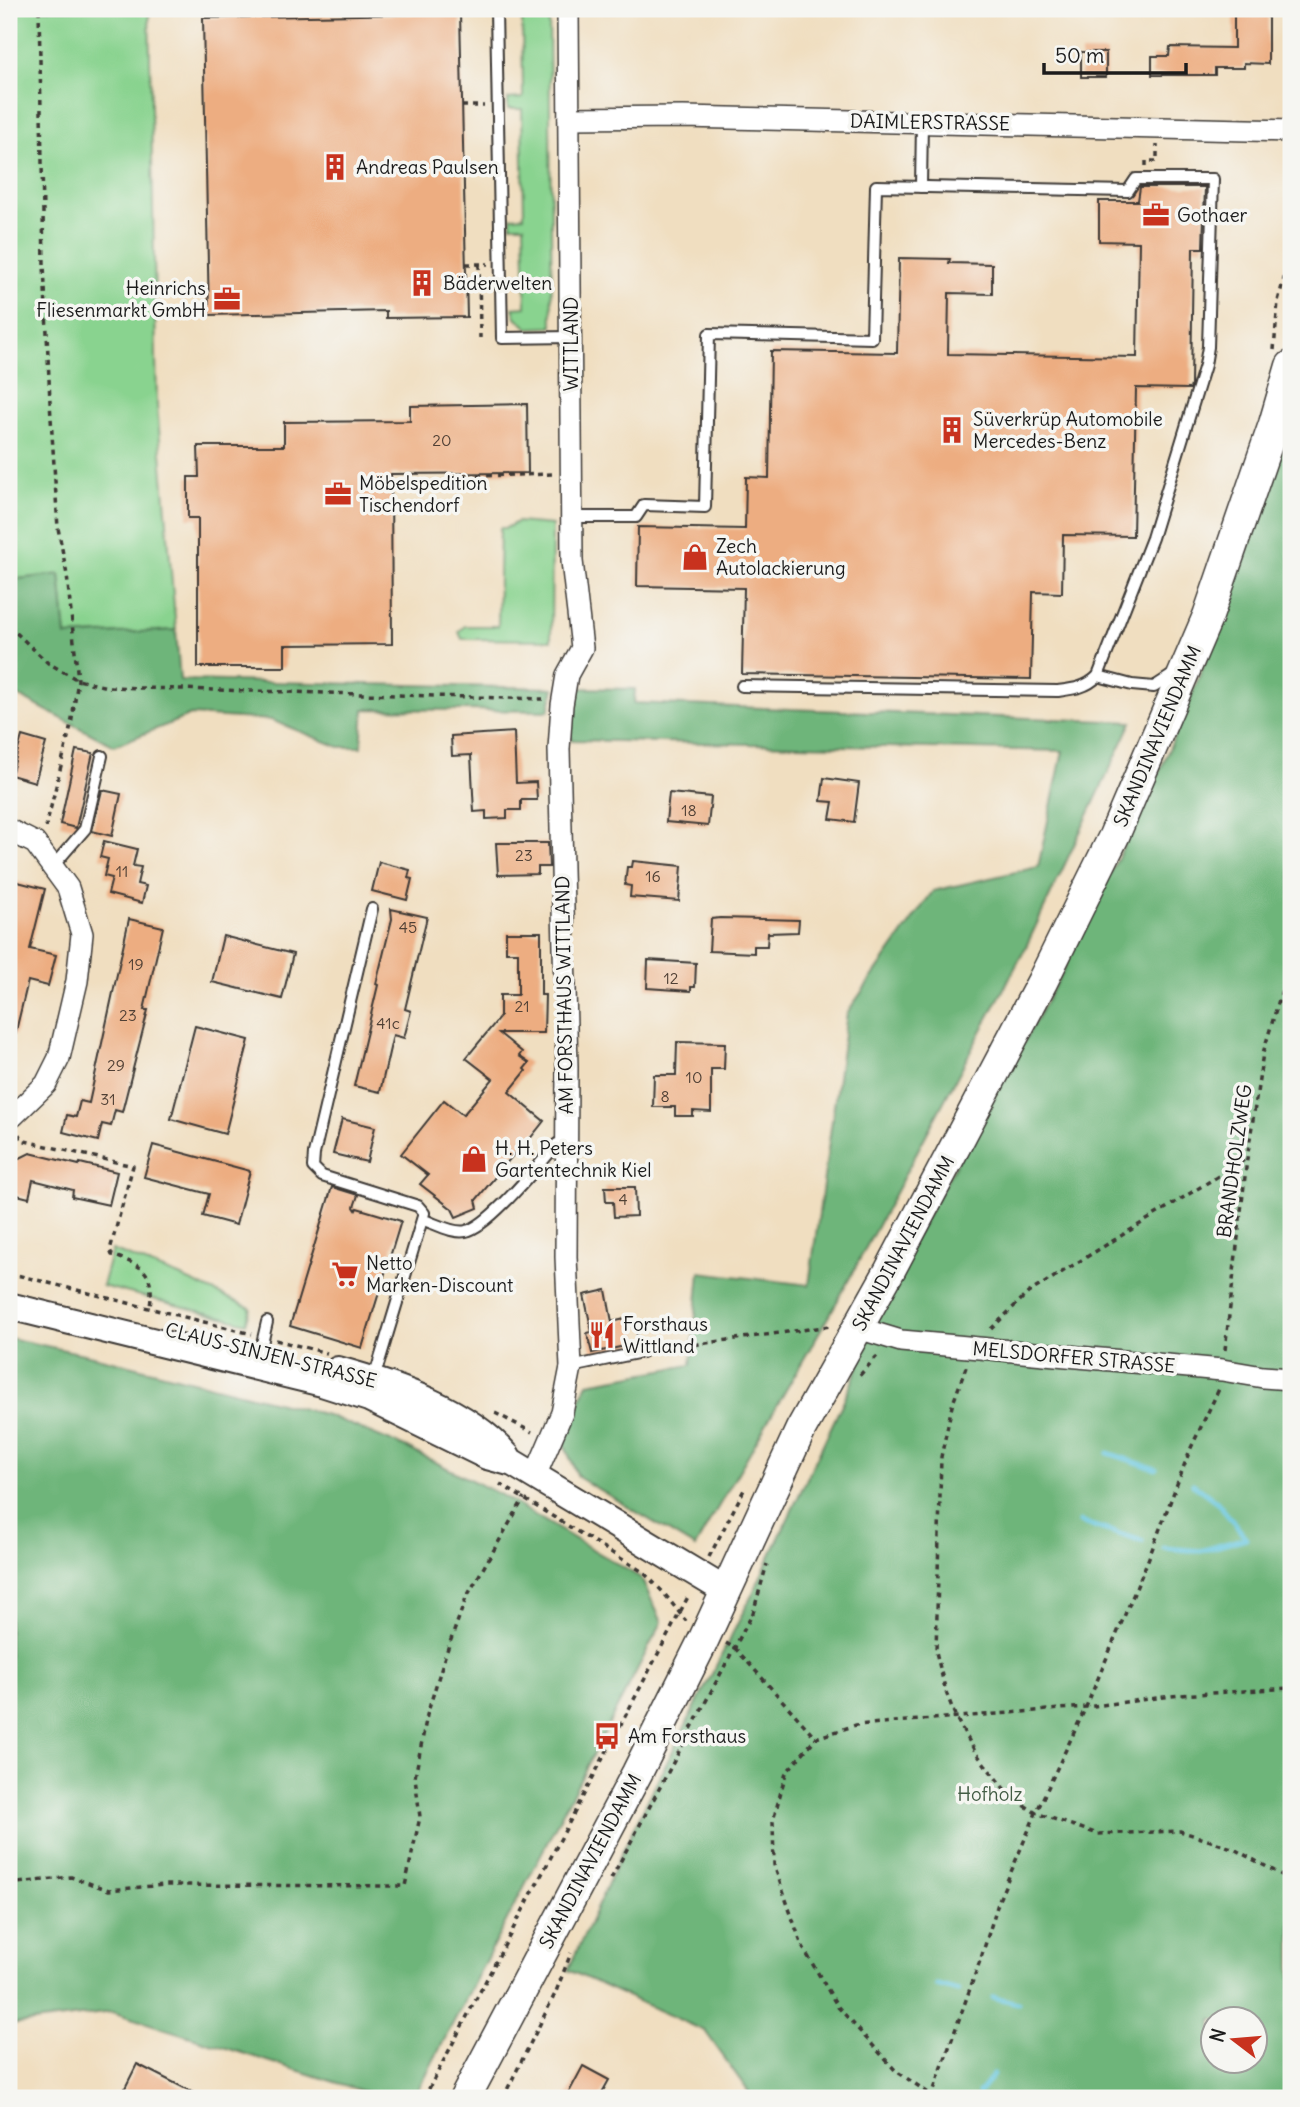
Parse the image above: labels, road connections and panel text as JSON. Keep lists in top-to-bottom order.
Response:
{
  "streets": {
    "main road": ["SKANDINAVIENDAMM"],
    "street": [
      "DAIMLERSTRASSE",
      "WITTLAND",
      "AM FORSTHAUS WITTLAND",
      "CLAUS-SINJEN-STRASSE",
      "MELSDORFER STRASSE"
    ],
    "path": ["BRANDHOLZWEG"]
  },
  "crossings": [
    ["DAIMLERSTRASSE", "WITTLAND"],
    ["WITTLAND", "AM FORSTHAUS WITTLAND"],
    ["SKANDINAVIENDAMM", "CLAUS-SINJEN-STRASSE"],
    ["SKANDINAVIENDAMM", "MELSDORFER STRASSE"],
    ["AM FORSTHAUS WITTLAND", "CLAUS-SINJEN-STRASSE"],
    ["BRANDHOLZWEG", "MELSDORFER STRASSE"]
  ],
  "parks": ["Hofholz"],
  "places": {
    "building": ["Andreas Paulsen", "Bäderwelten", "Süverkrüp Automobile Mercedes-Benz"],
    "office": ["Gothaer", "Heinrichs Fliesenmarkt GmbH", "Möbelspedition Tischendorf"],
    "shop": ["Zech Autolackierung", "H. H. Peters Gartentechnik Kiel"],
    "supermarket": ["Netto Marken-Discount"],
    "restaurant": ["Forsthaus Wittland"],
    "bus stop": ["Am Forsthaus"]
  },
  "house_numbers": [
    "20",
    "18",
    "23",
    "11",
    "16",
    "45",
    "19",
    "12",
    "21",
    "23",
    "41c",
    "29",
    "10",
    "8",
    "31",
    "4"
  ],
  "scale_bar": "50 m",
  "north": "left"
}
